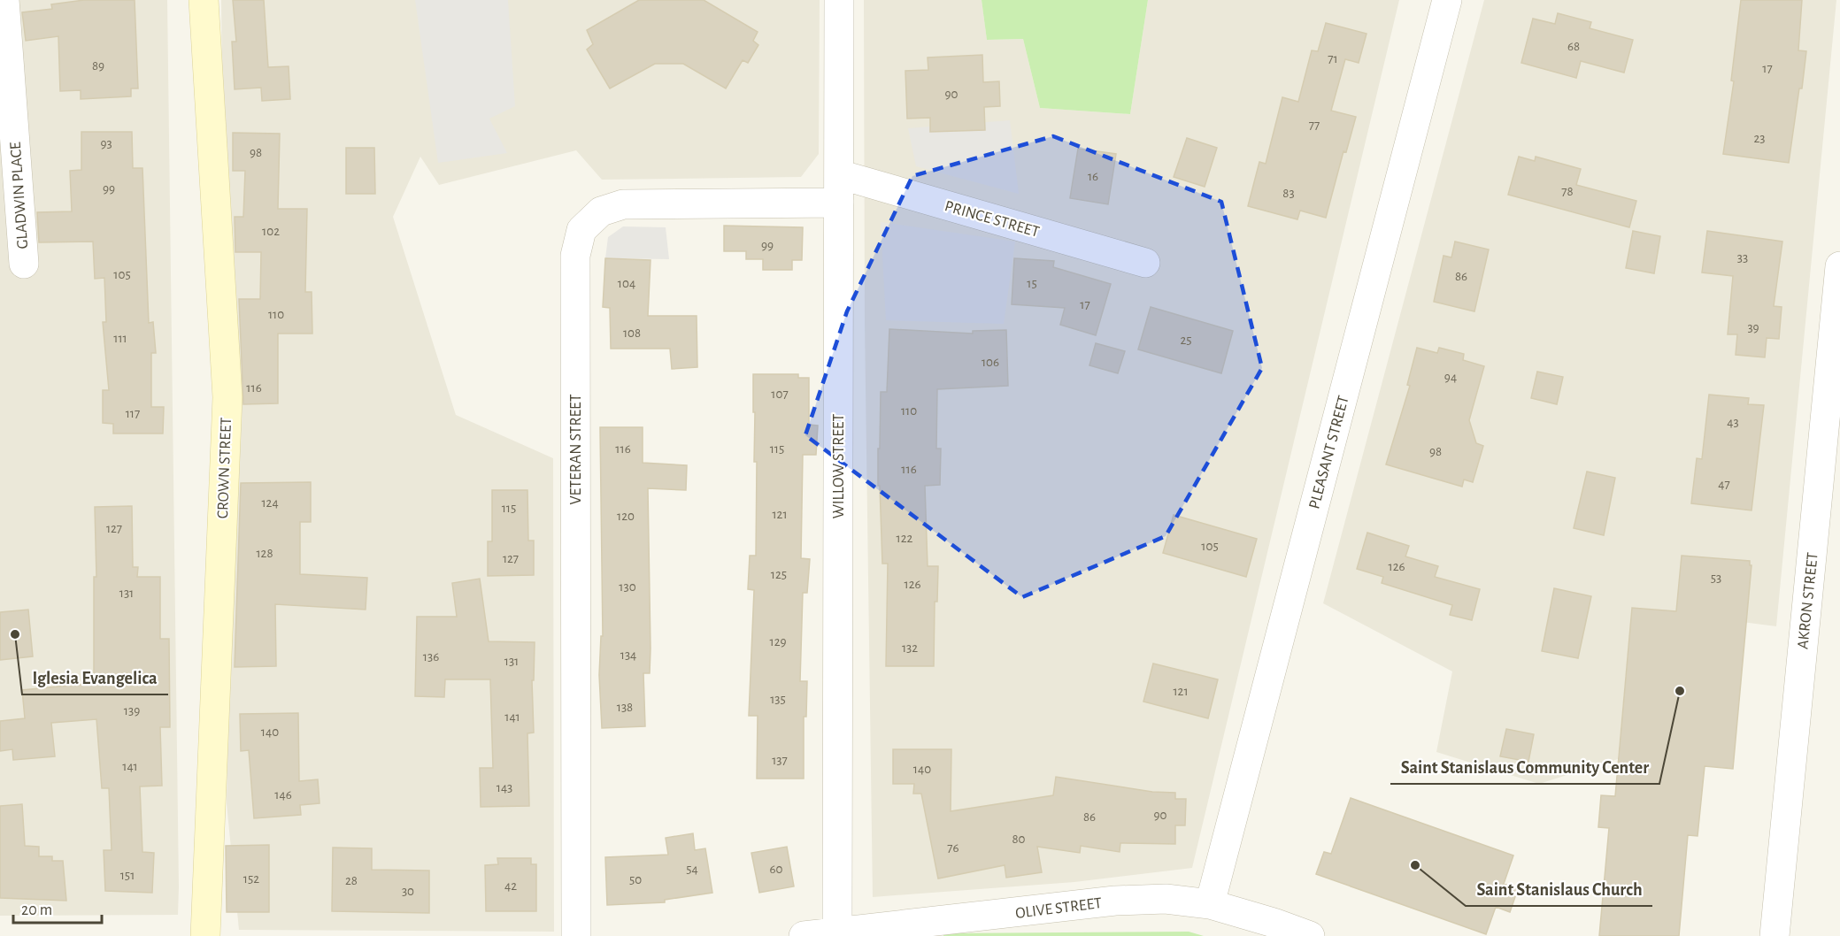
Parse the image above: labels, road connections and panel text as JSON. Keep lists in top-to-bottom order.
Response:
{
  "streets": {
    "street": [
      "GLADWIN PLACE",
      "PRINCE STREET",
      "VETERAN STREET",
      "PLEASANT STREET",
      "WILLOW STREET",
      "CROWN STREET",
      "AKRON STREET",
      "OLIVE STREET"
    ]
  },
  "crossings": [
    ["PRINCE STREET", "WILLOW STREET"],
    ["VETERAN STREET", "WILLOW STREET"],
    ["PLEASANT STREET", "OLIVE STREET"],
    ["WILLOW STREET", "OLIVE STREET"]
  ],
  "places": ["Iglesia Evangelica", "Saint Stanislaus Community Center", "Saint Stanislaus Church"],
  "house_numbers": [
    "68",
    "71",
    "89",
    "17",
    "90",
    "77",
    "23",
    "93",
    "98",
    "16",
    "99",
    "78",
    "83",
    "102",
    "99",
    "33",
    "105",
    "86",
    "104",
    "15",
    "17",
    "110",
    "39",
    "108",
    "111",
    "25",
    "106",
    "94",
    "116",
    "107",
    "110",
    "117",
    "43",
    "116",
    "115",
    "98",
    "116",
    "47",
    "124",
    "115",
    "121",
    "120",
    "127",
    "122",
    "105",
    "128",
    "127",
    "126",
    "125",
    "53",
    "126",
    "130",
    "131",
    "129",
    "132",
    "134",
    "136",
    "131",
    "121",
    "135",
    "138",
    "139",
    "141",
    "140",
    "137",
    "141",
    "140",
    "143",
    "146",
    "90",
    "86",
    "80",
    "76",
    "54",
    "60",
    "151",
    "152",
    "50",
    "28",
    "42",
    "30"
  ],
  "scale_bar": "20 m"
}
